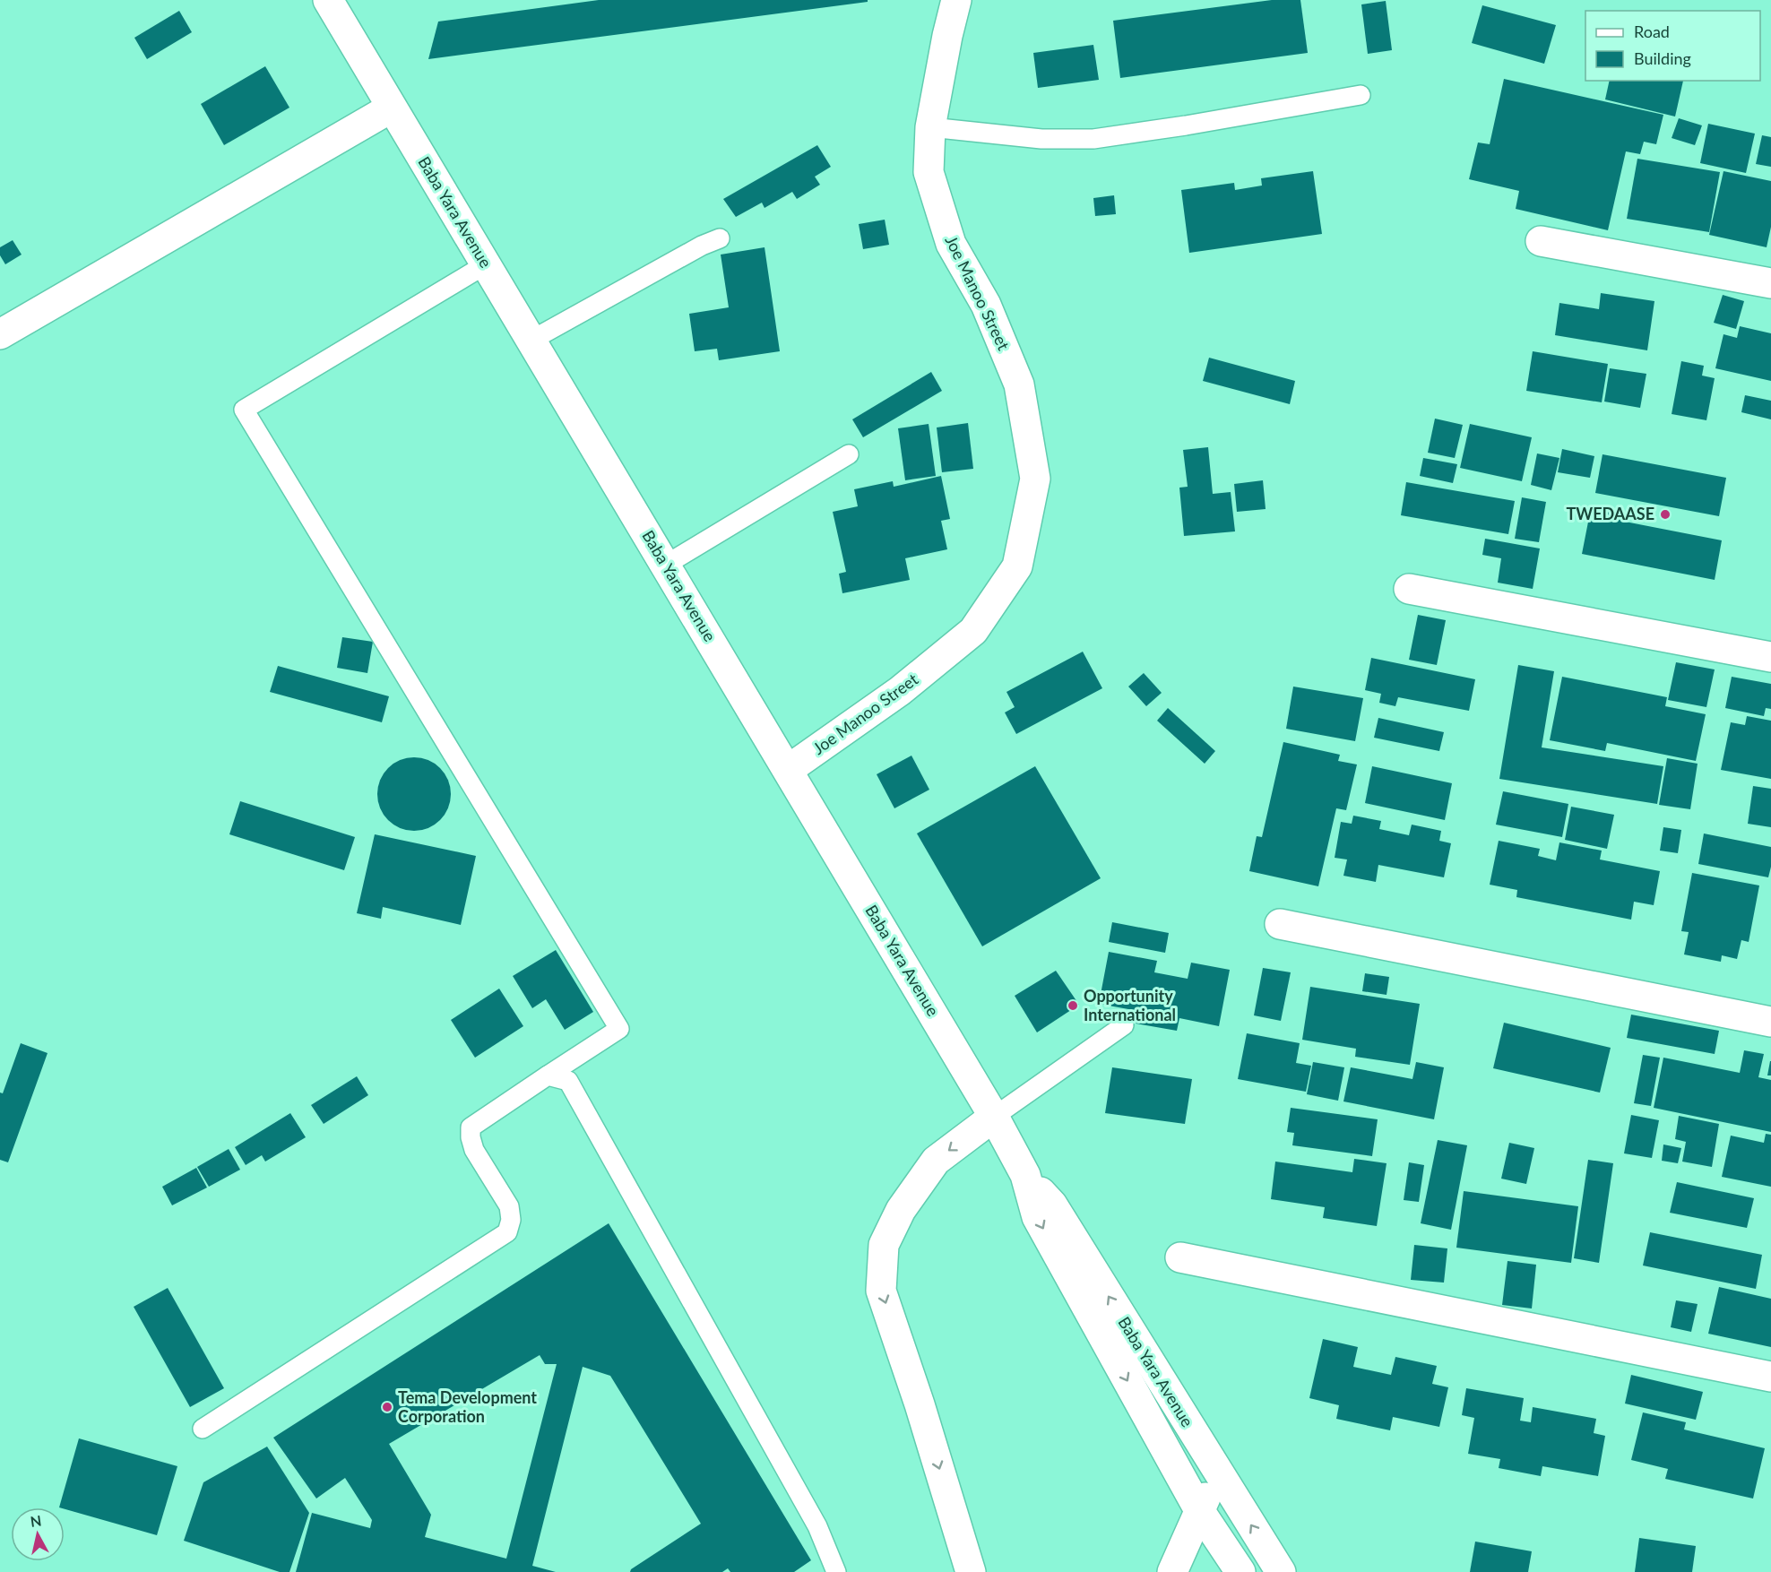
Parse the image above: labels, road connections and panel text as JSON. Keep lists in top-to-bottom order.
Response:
{
  "streets": {
    "street": ["Baba Yara Avenue", "Joe Manoo Street"]
  },
  "crossings": [
    ["Baba Yara Avenue", "Joe Manoo Street"]
  ],
  "places": ["TWEDAASE", "Opportunity International", "Tema Development Corporation"],
  "legend": ["Road", "Building"],
  "north": "top"
}
